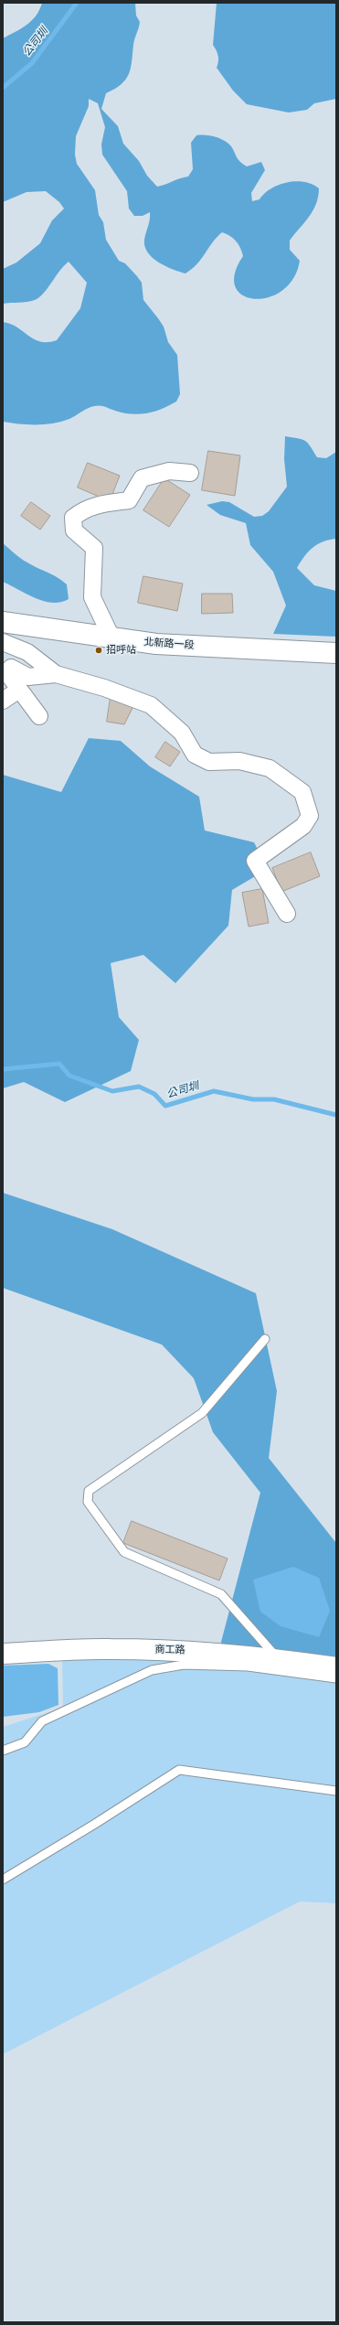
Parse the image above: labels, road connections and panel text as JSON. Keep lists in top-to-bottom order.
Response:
{
  "streets": {
    "main road": ["北新路一段", "商工路"]
  },
  "water": ["公司圳"],
  "places": ["招呼站"]
}
